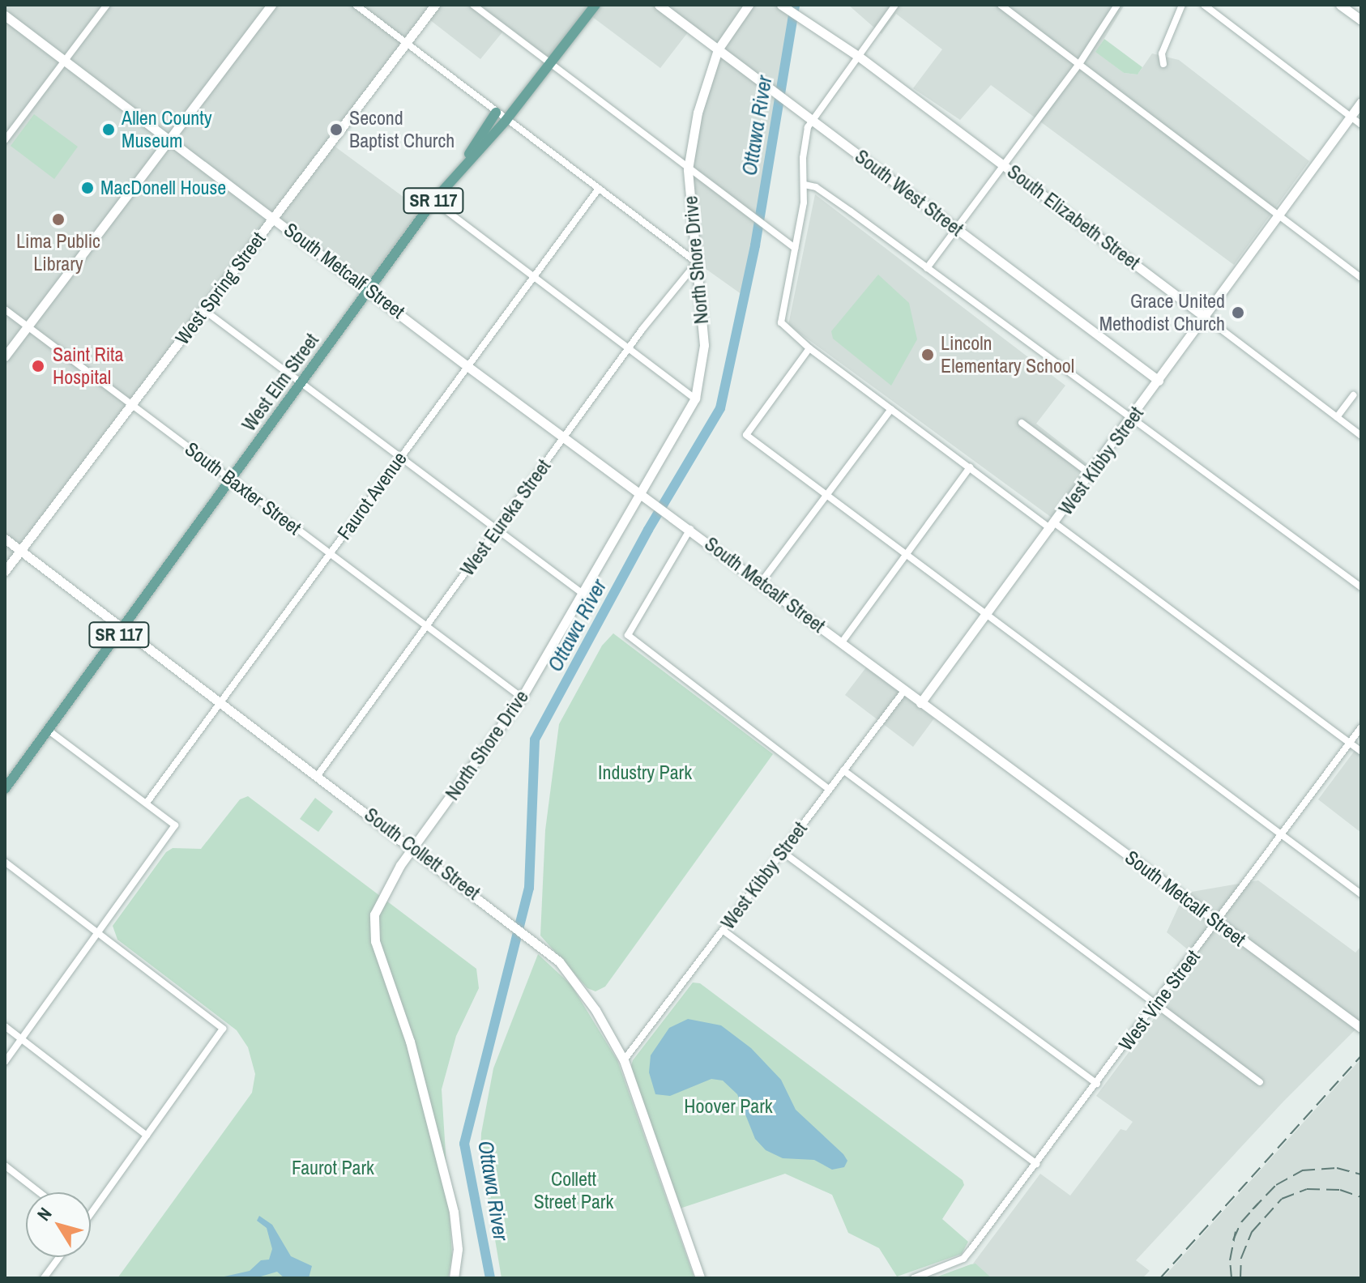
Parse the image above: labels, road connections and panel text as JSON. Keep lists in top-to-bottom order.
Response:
{
  "streets": {
    "main road": ["SR 117", "West Elm Street"],
    "street": [
      "South West Street",
      "South Elizabeth Street",
      "North Shore Drive",
      "South Metcalf Street",
      "West Spring Street",
      "West Kibby Street",
      "South Baxter Street",
      "Faurot Avenue",
      "West Eureka Street",
      "South Collett Street",
      "West Vine Street"
    ]
  },
  "crossings": [
    ["South West Street", "North Shore Drive"],
    ["South West Street", "West Kibby Street"],
    ["South Elizabeth Street", "West Kibby Street"],
    ["North Shore Drive", "South Metcalf Street"],
    ["North Shore Drive", "South Baxter Street"],
    ["North Shore Drive", "West Eureka Street"],
    ["North Shore Drive", "South Collett Street"],
    ["South Metcalf Street", "West Spring Street"],
    ["South Metcalf Street", "West Elm Street"],
    ["South Metcalf Street", "West Kibby Street"],
    ["South Metcalf Street", "Faurot Avenue"],
    ["South Metcalf Street", "West Eureka Street"],
    ["South Metcalf Street", "West Vine Street"],
    ["West Spring Street", "South Baxter Street"],
    ["West Spring Street", "South Collett Street"],
    ["West Elm Street", "South Baxter Street"],
    ["West Elm Street", "South Collett Street"],
    ["West Kibby Street", "South Collett Street"],
    ["South Baxter Street", "Faurot Avenue"],
    ["South Baxter Street", "West Eureka Street"],
    ["Faurot Avenue", "South Collett Street"],
    ["West Eureka Street", "South Collett Street"]
  ],
  "water": ["Ottawa River"],
  "parks": [
    "Industry Park",
    "Hoover Park",
    "Faurot Park",
    "Collett Street Park"
  ],
  "places": [
    "Allen County Museum",
    "Second Baptist Church",
    "MacDonell House",
    "Lima Public Library",
    "Grace United Methodist Church",
    "Lincoln Elementary School",
    "Saint Rita Hospital"
  ],
  "north": "top left"
}
